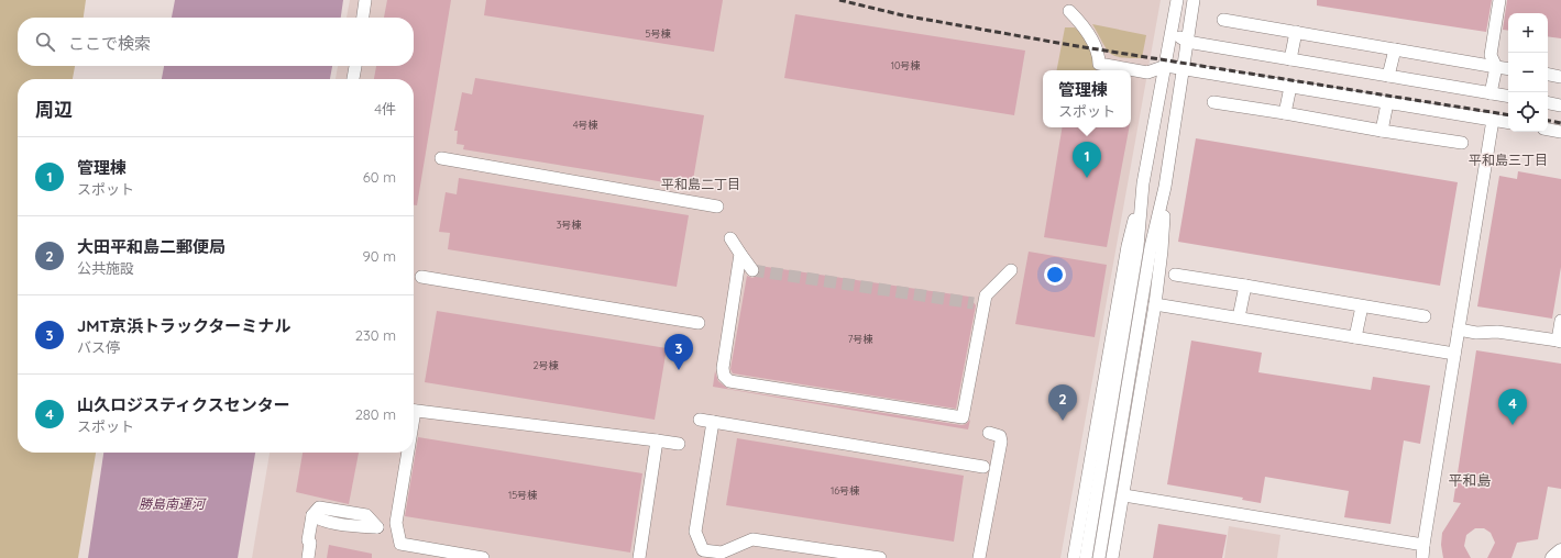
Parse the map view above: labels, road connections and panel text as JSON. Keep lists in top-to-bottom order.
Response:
{
  "districts": ["平和島三丁目", "平和島二丁目", "平和島"],
  "water": ["勝島南運河"],
  "house_numbers": [
    "5号棟",
    "10号棟",
    "4号棟",
    "3号棟",
    "7号棟",
    "2号棟",
    "16号棟",
    "15号棟"
  ],
  "page": {
    "map_buttons": ["+", "−"],
    "search": "ここで検索",
    "popup": ["管理棟", "スポット"],
    "heading": ["周辺", "4件"],
    "list": [
      {
        "mark": "1",
        "name": "管理棟",
        "note": "スポット",
        "value": "60 m"
      },
      {
        "mark": "2",
        "name": "大田平和島二郵便局",
        "note": "公共施設",
        "value": "90 m"
      },
      {
        "mark": "3",
        "name": "JMT京浜トラックターミナル",
        "note": "バス停",
        "value": "230 m"
      },
      {
        "mark": "4",
        "name": "山久ロジスティクスセンター",
        "note": "スポット",
        "value": "280 m"
      }
    ],
    "pins": [
      "1",
      "3",
      "2",
      "4"
    ]
  }
}
